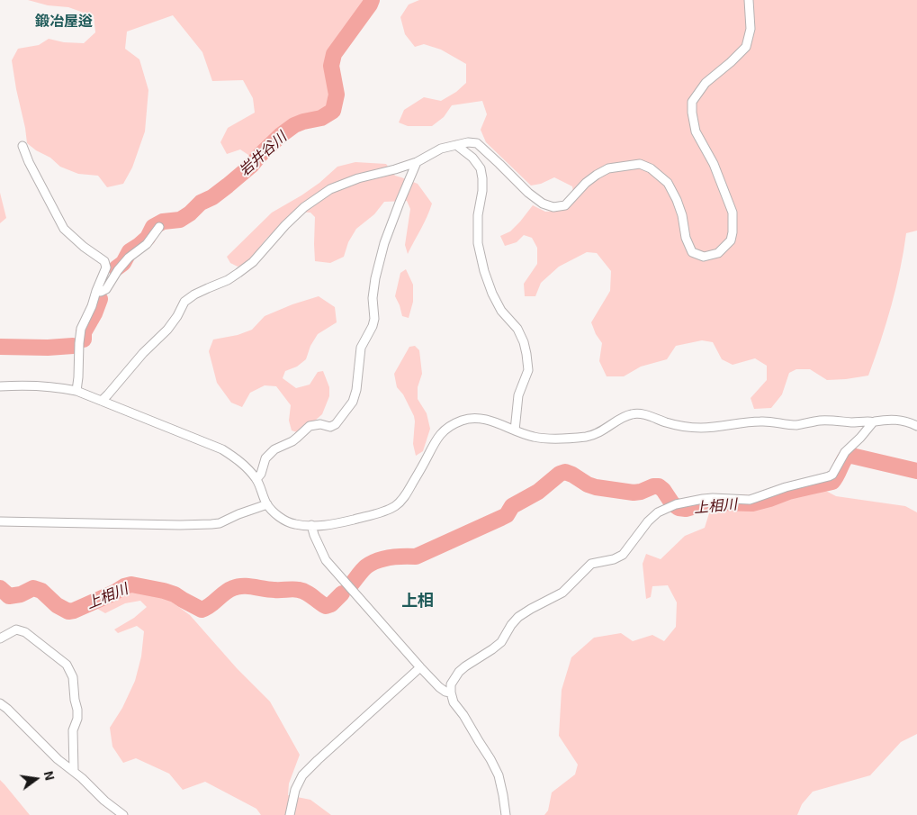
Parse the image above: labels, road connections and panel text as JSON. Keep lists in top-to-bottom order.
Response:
{
  "districts": ["鍛冶屋逧", "上相"],
  "water": ["岩井谷川", "上相川"],
  "north": "right"
}
